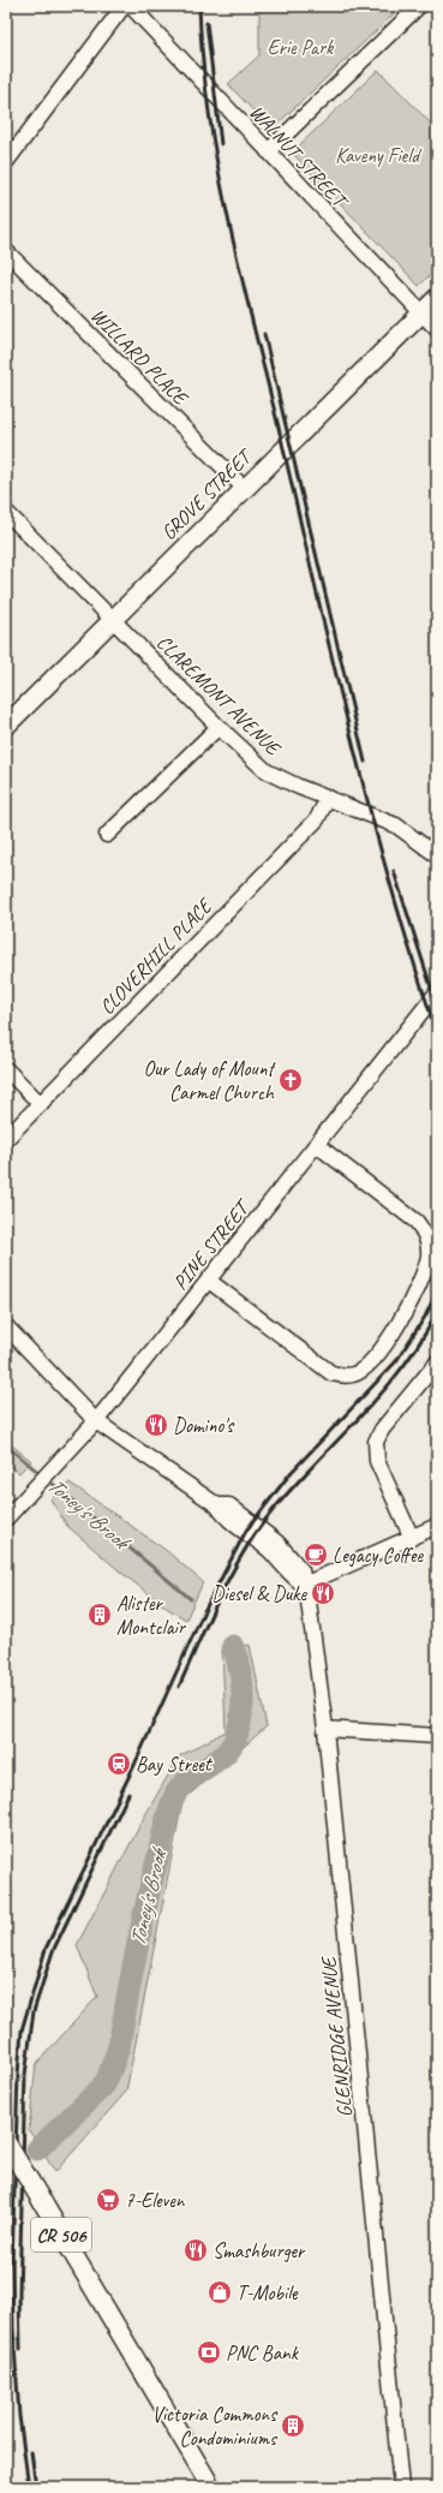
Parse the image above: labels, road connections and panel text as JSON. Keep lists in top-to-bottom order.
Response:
{
  "streets": {
    "main road": ["GROVE STREET", "CR 506"],
    "street": [
      "WALNUT STREET",
      "WILLARD PLACE",
      "CLAREMONT AVENUE",
      "CLOVERHILL PLACE",
      "PINE STREET",
      "GLENRIDGE AVENUE"
    ]
  },
  "crossings": [
    ["WALNUT STREET", "GROVE STREET"],
    ["WILLARD PLACE", "GROVE STREET"],
    ["GROVE STREET", "CLAREMONT AVENUE"],
    ["CLAREMONT AVENUE", "CLOVERHILL PLACE"]
  ],
  "water": ["Toney's Brook"],
  "parks": ["Erie Park", "Kaveny Field"],
  "places": {
    "church": ["Our Lady of Mount Carmel Church"],
    "restaurant": ["Domino's", "Diesel & Duke", "Smashburger"],
    "cafe": ["Legacy Coffee"],
    "building": ["Alister Montclair", "Victoria Commons Condominiums"],
    "station": ["Bay Street"],
    "supermarket": ["7-Eleven"],
    "shop": ["T-Mobile"],
    "bank": ["PNC Bank"]
  }
}
